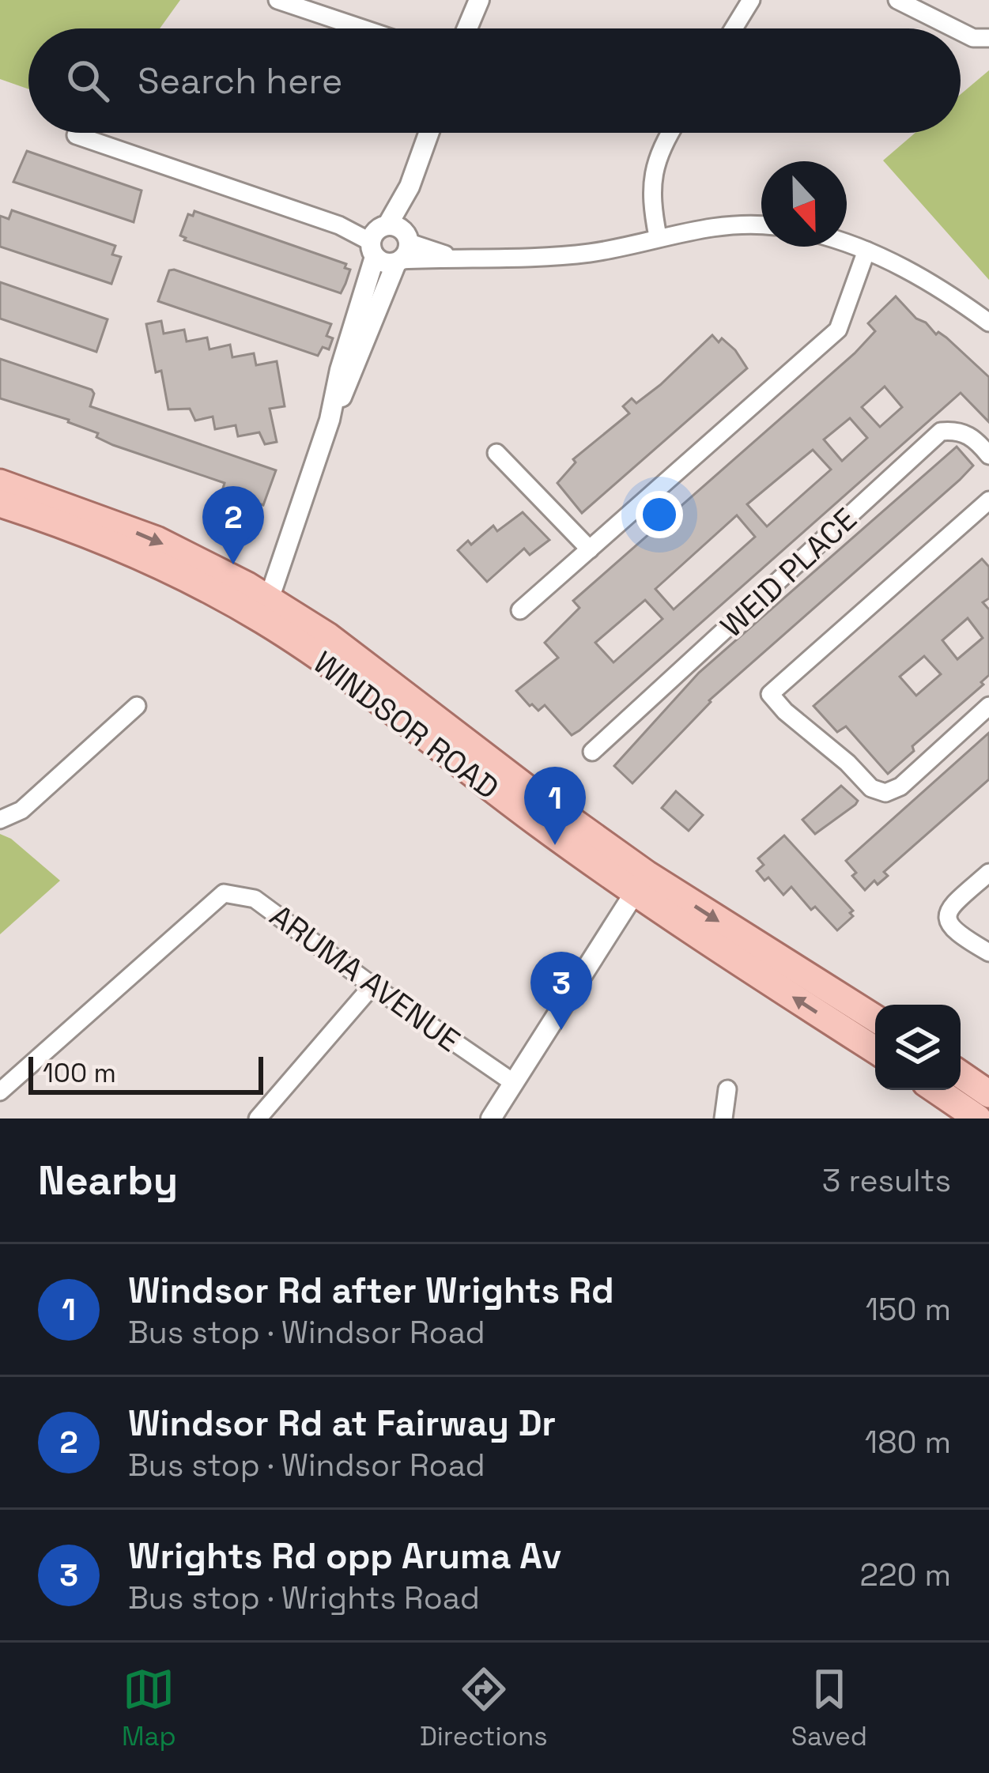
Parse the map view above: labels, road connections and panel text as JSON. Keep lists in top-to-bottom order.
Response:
{
  "streets": {
    "main road": ["WINDSOR ROAD"],
    "street": ["WEID PLACE", "ARUMA AVENUE"]
  },
  "scale_bar": "100 m",
  "north": "bottom",
  "page": {
    "search": "Search here",
    "pins": ["2", "1", "3"],
    "scale": "100 m",
    "heading": ["Nearby", "3 results"],
    "list": [
      {
        "mark": "1",
        "name": "Windsor Rd after Wrights Rd",
        "note": "Bus stop · Windsor Road",
        "value": "150 m"
      },
      {
        "mark": "2",
        "name": "Windsor Rd at Fairway Dr",
        "note": "Bus stop · Windsor Road",
        "value": "180 m"
      },
      {
        "mark": "3",
        "name": "Wrights Rd opp Aruma Av",
        "note": "Bus stop · Wrights Road",
        "value": "220 m"
      }
    ],
    "nav": ["Map", "Directions", "Saved"]
  }
}
